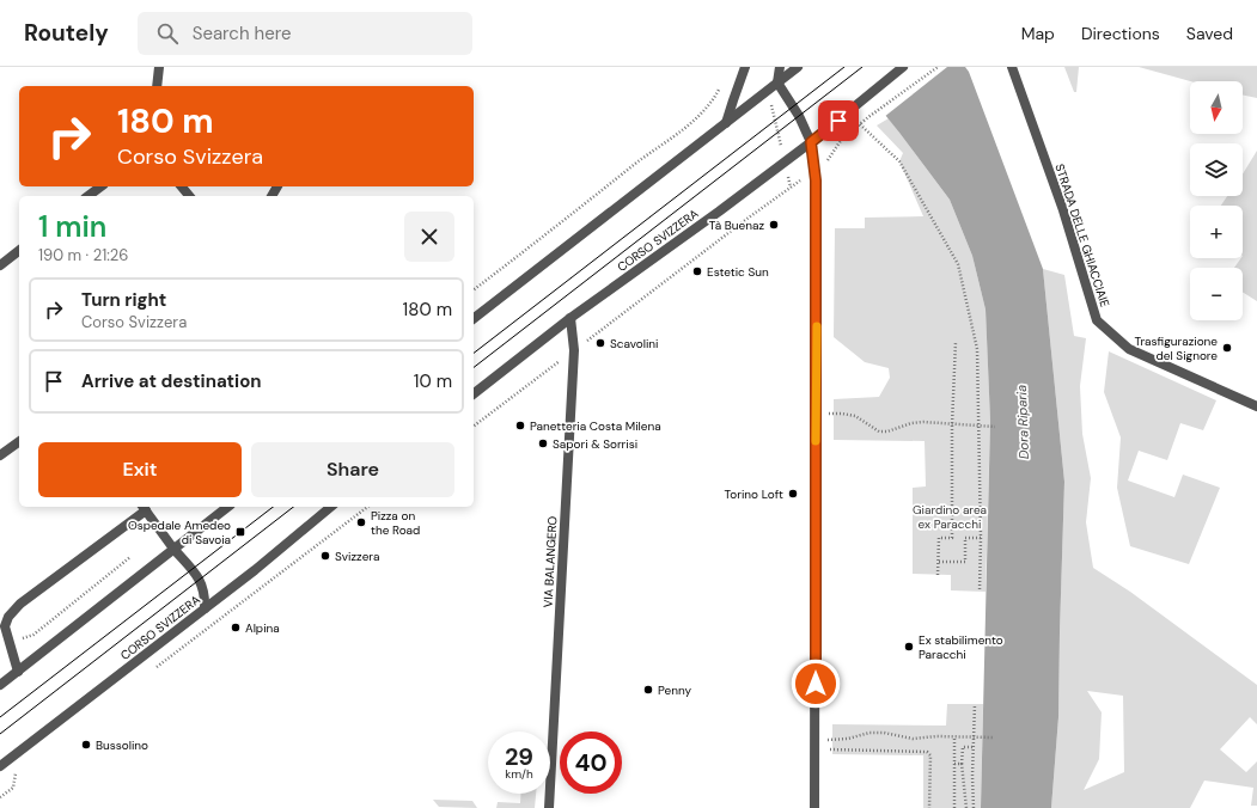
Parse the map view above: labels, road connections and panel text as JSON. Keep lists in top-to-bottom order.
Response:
{
  "streets": {
    "street": ["STRADA DELLE GHIACCIAIE", "CORSO SVIZZERA", "VIA BALANGERO"]
  },
  "crossings": [
    ["CORSO SVIZZERA", "VIA BALANGERO"]
  ],
  "water": ["Dora Riparia"],
  "parks": ["Giardino area ex Paracchi"],
  "places": {
    "other": [
      "Tà Buenaz",
      "Estetic Sun",
      "Scavolini",
      "Trasfigurazione del Signore",
      "Panetteria Costa Milena",
      "Sapori & Sorrisi",
      "Torino Loft",
      "Pizza on the Road",
      "Svizzera",
      "Alpina",
      "Ex stabilimento Paracchi",
      "Penny",
      "Bussolino"
    ],
    "transit": ["Ospedale Amedeo di Savoia"]
  },
  "north": "bottom",
  "page": {
    "header": "Routely",
    "search": "Search here",
    "nav": ["Map", "Directions", "Saved"],
    "map_buttons": ["+", "−"],
    "turn": ["180 m", "Corso Svizzera"],
    "heading": ["1 min", "190 m · 21:26"],
    "list": [
      {
        "name": "Turn right",
        "note": "Corso Svizzera",
        "value": "180 m"
      },
      {
        "name": "Arrive at destination",
        "value": "10 m"
      }
    ],
    "buttons": ["Exit", "Share"],
    "speed": "29 km/h",
    "limit": "40"
  }
}
